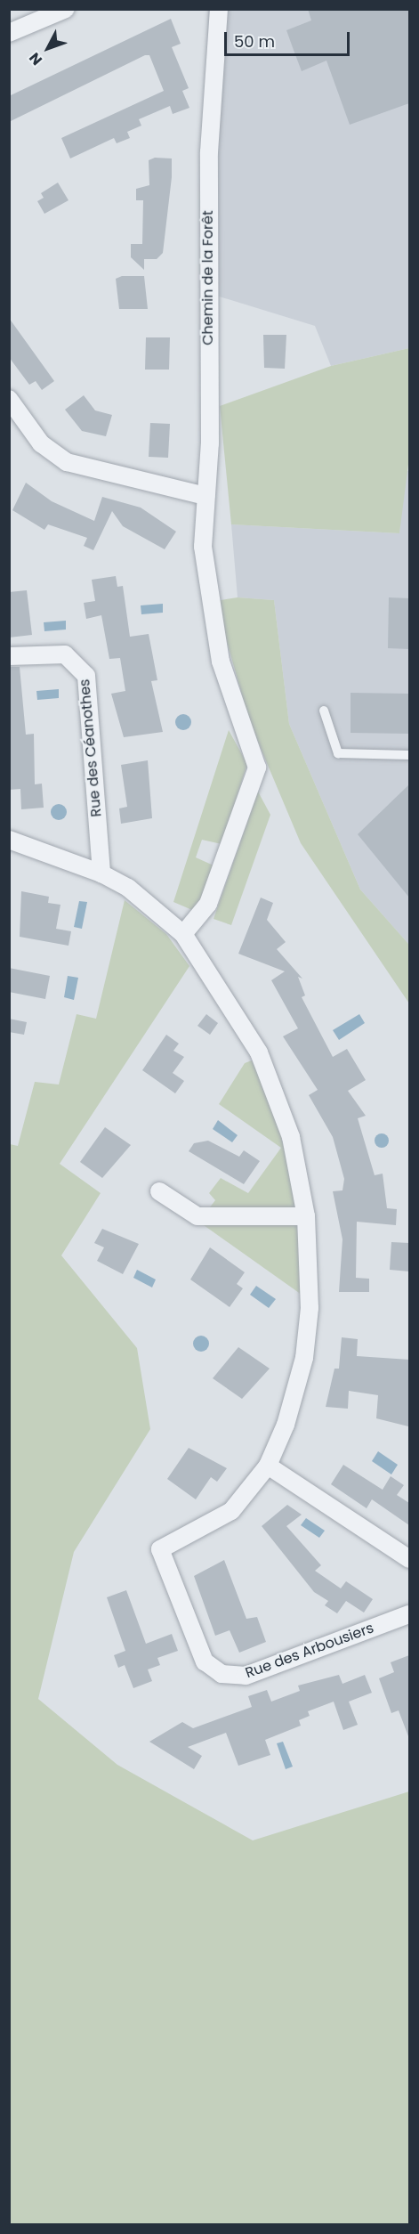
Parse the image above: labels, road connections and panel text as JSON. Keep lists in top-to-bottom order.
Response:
{
  "streets": {
    "street": ["Chemin de la Forêt", "Rue des Céanothes", "Rue des Arbousiers"]
  },
  "scale_bar": "50 m",
  "north": "bottom left"
}
